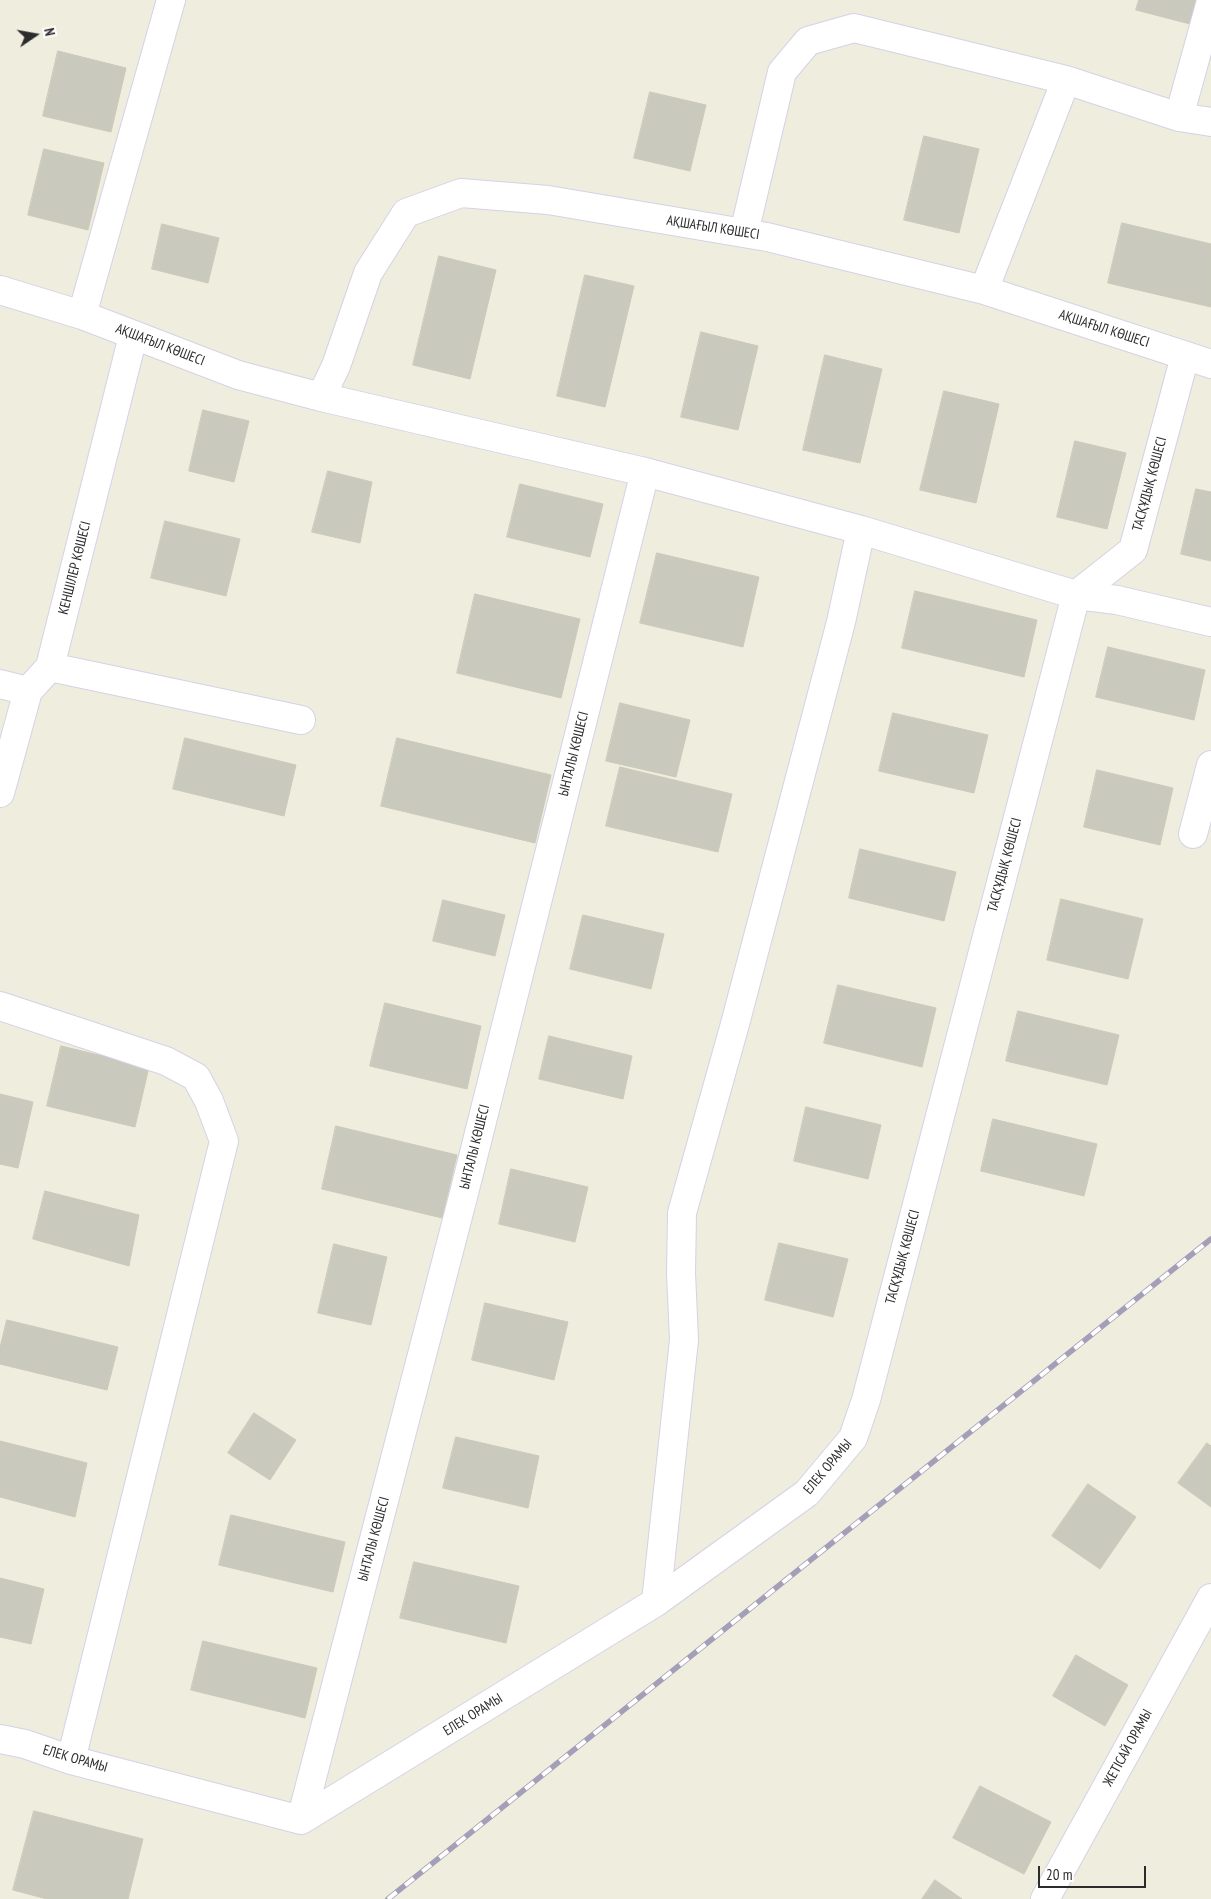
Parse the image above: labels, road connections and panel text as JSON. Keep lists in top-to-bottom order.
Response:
{
  "streets": {
    "street": [
      "АҚШАҒЫЛ КӨШЕСІ",
      "ТАСҚҰДЫҚ КӨШЕСІ",
      "КЕНШІЛЕР КӨШЕСІ",
      "ЫНТАЛЫ КӨШЕСІ",
      "ЕЛЕК ОРАМЫ",
      "ЖЕТІСАЙ ОРАМЫ"
    ]
  },
  "crossings": [
    ["АҚШАҒЫЛ КӨШЕСІ", "ТАСҚҰДЫҚ КӨШЕСІ"],
    ["АҚШАҒЫЛ КӨШЕСІ", "КЕНШІЛЕР КӨШЕСІ"],
    ["АҚШАҒЫЛ КӨШЕСІ", "ЫНТАЛЫ КӨШЕСІ"],
    ["ТАСҚҰДЫҚ КӨШЕСІ", "ЕЛЕК ОРАМЫ"],
    ["ЫНТАЛЫ КӨШЕСІ", "ЕЛЕК ОРАМЫ"]
  ],
  "scale_bar": "20 m",
  "north": "right"
}
